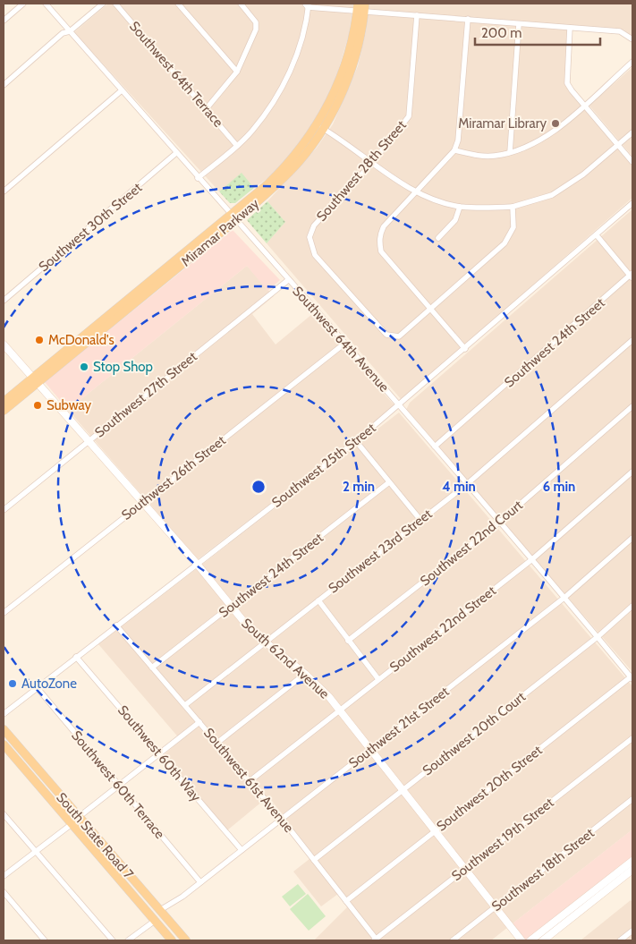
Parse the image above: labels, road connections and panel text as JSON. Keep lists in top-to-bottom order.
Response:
{
  "streets": {
    "main road": ["Miramar Parkway", "South State Road 7"],
    "street": [
      "Southwest 64th Terrace",
      "Southwest 28th Street",
      "Southwest 30th Street",
      "Southwest 64th Avenue",
      "Southwest 24th Street",
      "Southwest 27th Street",
      "Southwest 25th Street",
      "Southwest 26th Street",
      "Southwest 22nd Court",
      "Southwest 23rd Street",
      "Southwest 22nd Street",
      "South 62nd Avenue",
      "Southwest 21st Street",
      "Southwest 20th Court",
      "Southwest 60th Way",
      "Southwest 61st Avenue",
      "Southwest 60th Terrace",
      "Southwest 20th Street",
      "Southwest 19th Street",
      "Southwest 18th Street"
    ]
  },
  "crossings": [
    ["Southwest 30th Street", "Southwest 64th Avenue"],
    ["Miramar Parkway", "Southwest 64th Avenue"],
    ["Miramar Parkway", "South 62nd Avenue"],
    ["Southwest 64th Avenue", "Southwest 24th Street"],
    ["Southwest 64th Avenue", "Southwest 27th Street"],
    ["Southwest 64th Avenue", "Southwest 25th Street"],
    ["Southwest 64th Avenue", "Southwest 26th Street"],
    ["Southwest 64th Avenue", "Southwest 22nd Court"],
    ["Southwest 64th Avenue", "Southwest 23rd Street"],
    ["Southwest 64th Avenue", "Southwest 22nd Street"],
    ["Southwest 64th Avenue", "Southwest 21st Street"],
    ["Southwest 64th Avenue", "Southwest 20th Court"],
    ["Southwest 64th Avenue", "Southwest 20th Street"],
    ["Southwest 24th Street", "South 62nd Avenue"],
    ["Southwest 24th Street", "Southwest 61st Avenue"],
    ["Southwest 27th Street", "South 62nd Avenue"],
    ["Southwest 25th Street", "South 62nd Avenue"],
    ["Southwest 25th Street", "Southwest 60th Way"],
    ["Southwest 25th Street", "Southwest 61st Avenue"],
    ["Southwest 25th Street", "Southwest 60th Terrace"],
    ["Southwest 26th Street", "South 62nd Avenue"],
    ["Southwest 23rd Street", "South 62nd Avenue"],
    ["Southwest 23rd Street", "Southwest 61st Avenue"],
    ["Southwest 22nd Street", "South 62nd Avenue"],
    ["Southwest 22nd Street", "Southwest 61st Avenue"],
    ["South 62nd Avenue", "Southwest 21st Street"],
    ["South 62nd Avenue", "Southwest 20th Court"],
    ["South 62nd Avenue", "Southwest 20th Street"],
    ["South 62nd Avenue", "Southwest 19th Street"],
    ["South 62nd Avenue", "Southwest 18th Street"],
    ["Southwest 21st Street", "Southwest 60th Way"],
    ["Southwest 21st Street", "Southwest 61st Avenue"],
    ["Southwest 21st Street", "Southwest 60th Terrace"],
    ["Southwest 21st Street", "South State Road 7"],
    ["Southwest 20th Court", "Southwest 61st Avenue"],
    ["Southwest 61st Avenue", "Southwest 20th Street"],
    ["Southwest 61st Avenue", "Southwest 19th Street"]
  ],
  "places": [
    "Miramar Library",
    "McDonald's",
    "Stop Shop",
    "Subway",
    "AutoZone"
  ],
  "scale_bar": "200 m",
  "rings": ["2 min", "4 min", "6 min"]
}
